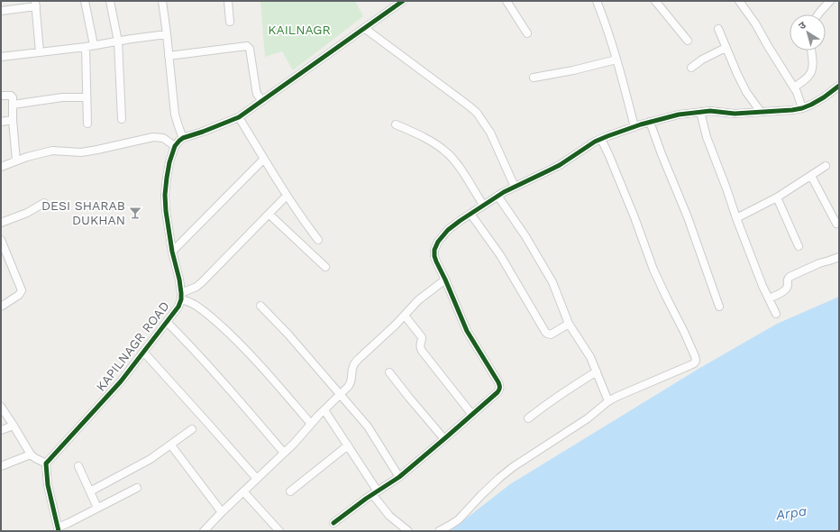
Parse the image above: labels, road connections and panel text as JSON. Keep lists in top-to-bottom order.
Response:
{
  "streets": {
    "street": ["KAPILNAGR ROAD"]
  },
  "water": ["Arpa"],
  "parks": ["KAILNAGR"],
  "places": {
    "bar": ["DESI SHARAB DUKHAN"]
  },
  "north": "top left"
}
